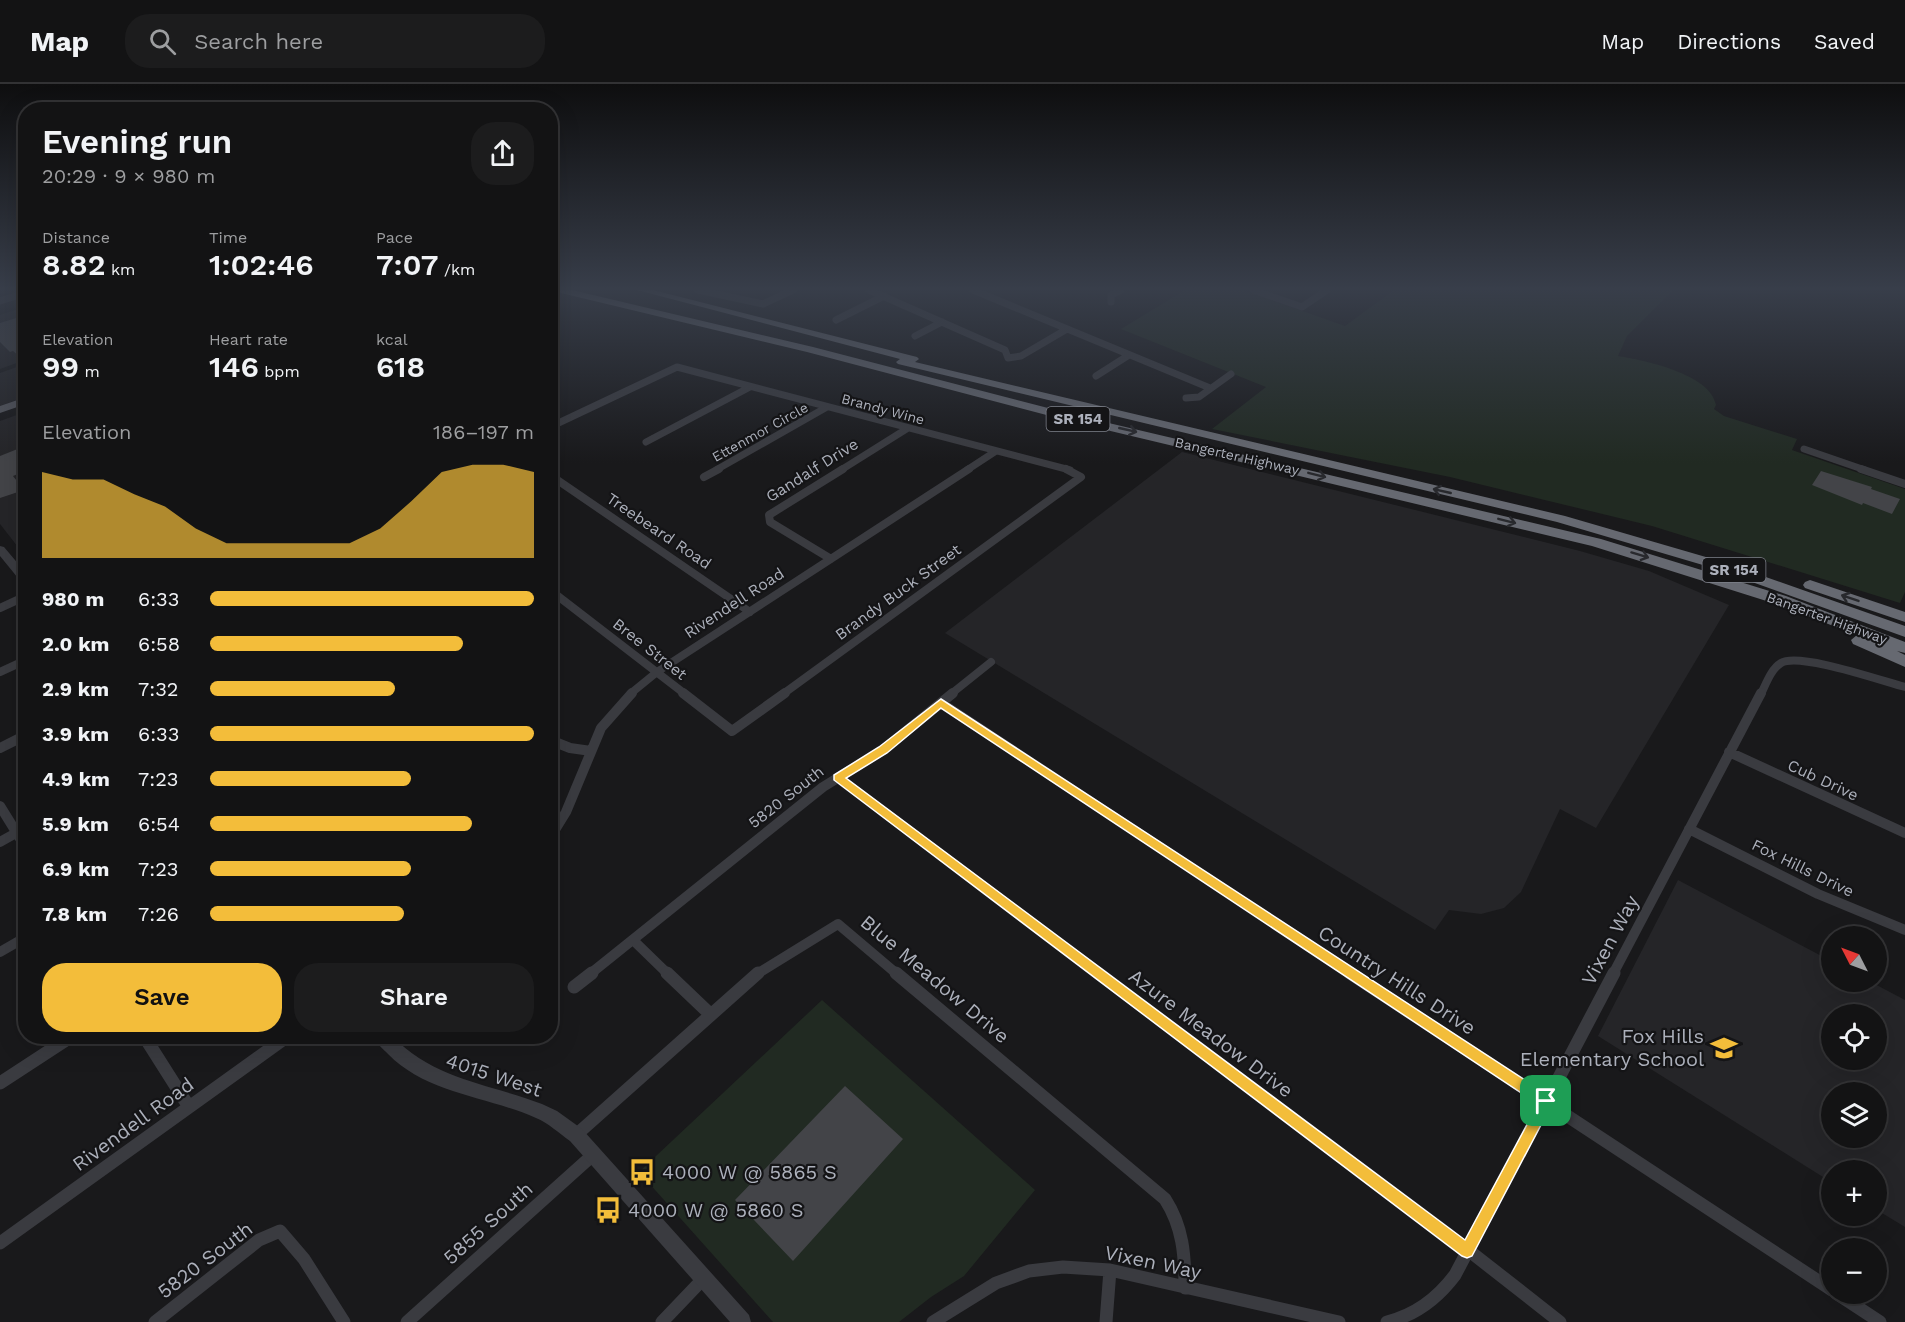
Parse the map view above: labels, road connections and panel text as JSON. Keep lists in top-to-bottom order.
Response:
{
  "streets": {
    "highway": ["SR 154", "Bangerter Highway"],
    "street": [
      "Brandy Wine",
      "Ettenmor Circle",
      "Gandalf Drive",
      "Treebeard Road",
      "Brandy Buck Street",
      "Rivendell Road",
      "Bree Street",
      "Cub Drive",
      "5820 South",
      "Fox Hills Drive",
      "Vixen Way",
      "Blue Meadow Drive",
      "Country Hills Drive",
      "Azure Meadow Drive",
      "4015 West",
      "5855 South"
    ]
  },
  "crossings": [
    ["Brandy Wine", "Ettenmor Circle"],
    ["Brandy Wine", "Gandalf Drive"],
    ["Brandy Wine", "Brandy Buck Street"],
    ["Brandy Wine", "Rivendell Road"],
    ["Gandalf Drive", "Rivendell Road"],
    ["Treebeard Road", "Rivendell Road"],
    ["Brandy Buck Street", "Bree Street"],
    ["Rivendell Road", "Bree Street"],
    ["Cub Drive", "Vixen Way"],
    ["5820 South", "Country Hills Drive"],
    ["5820 South", "Azure Meadow Drive"],
    ["Fox Hills Drive", "Vixen Way"],
    ["Vixen Way", "Blue Meadow Drive"],
    ["Vixen Way", "Country Hills Drive"],
    ["Vixen Way", "Azure Meadow Drive"],
    ["Blue Meadow Drive", "4015 West"],
    ["4015 West", "5855 South"]
  ],
  "places": {
    "school or university": ["Fox Hills Elementary School"],
    "bus stop": ["4000 W @ 5865 S", "4000 W @ 5860 S"]
  },
  "north": "top left",
  "page": {
    "header": "Map",
    "search": "Search here",
    "nav": ["Map", "Directions", "Saved"],
    "heading": ["Evening run", "20:29 · 9 × 980 m"],
    "stats": [
      ["Distance", "8.82 km"],
      ["Time", "1:02:46"],
      ["Pace", "7:07 /km"],
      ["Elevation", "99 m"],
      ["Heart rate", "146 bpm"],
      ["kcal", "618"]
    ],
    "chart": ["Elevation", "186–197 m"],
    "list": [
      {
        "name": "980 m",
        "note": "6:33"
      },
      {
        "name": "2.0 km",
        "note": "6:58"
      },
      {
        "name": "2.9 km",
        "note": "7:32"
      },
      {
        "name": "3.9 km",
        "note": "6:33"
      },
      {
        "name": "4.9 km",
        "note": "7:23"
      },
      {
        "name": "5.9 km",
        "note": "6:54"
      },
      {
        "name": "6.9 km",
        "note": "7:23"
      },
      {
        "name": "7.8 km",
        "note": "7:26"
      }
    ],
    "map_buttons": ["+", "−"],
    "buttons": ["Save", "Share"]
  }
}
